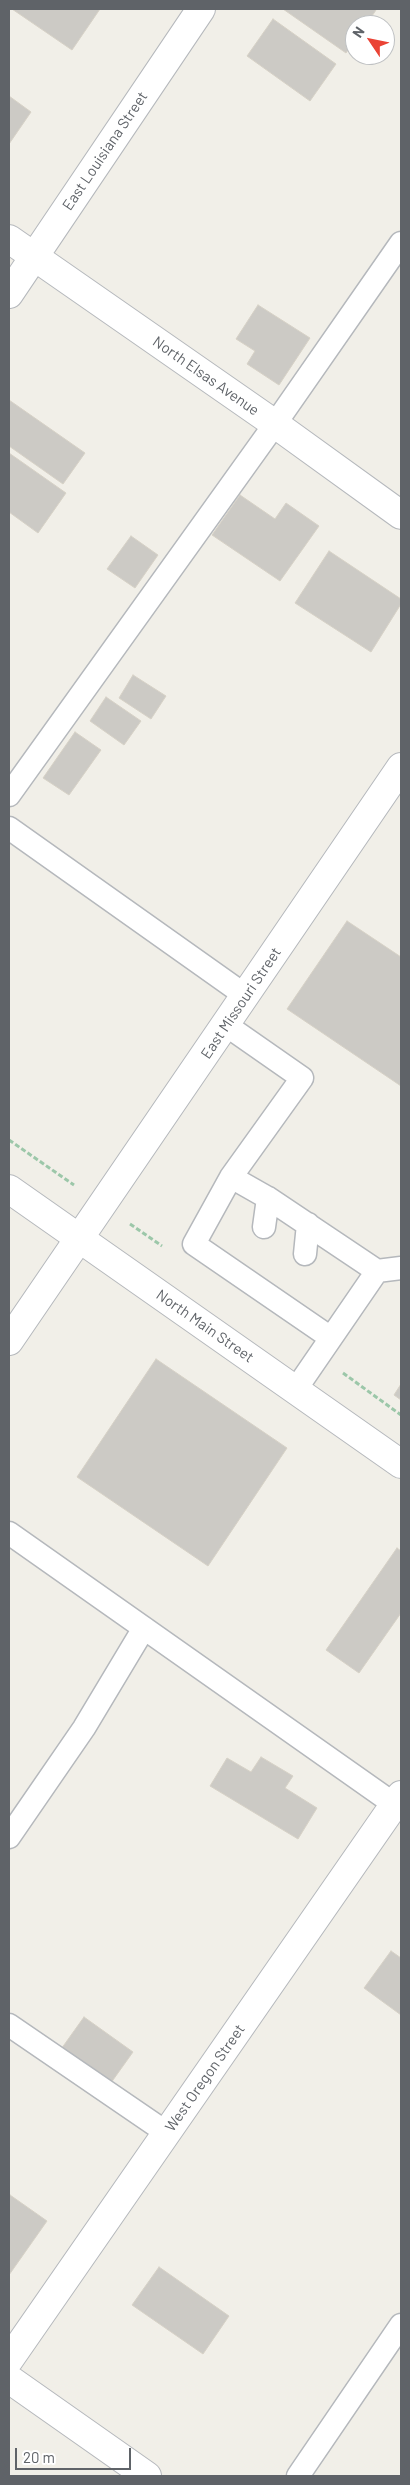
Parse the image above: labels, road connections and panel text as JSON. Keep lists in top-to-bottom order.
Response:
{
  "streets": {
    "street": [
      "East Louisiana Street",
      "North Elsas Avenue",
      "East Missouri Street",
      "North Main Street",
      "West Oregon Street"
    ]
  },
  "crossings": [
    ["East Louisiana Street", "North Elsas Avenue"],
    ["East Missouri Street", "North Main Street"]
  ],
  "scale_bar": "20 m",
  "north": "top left"
}
